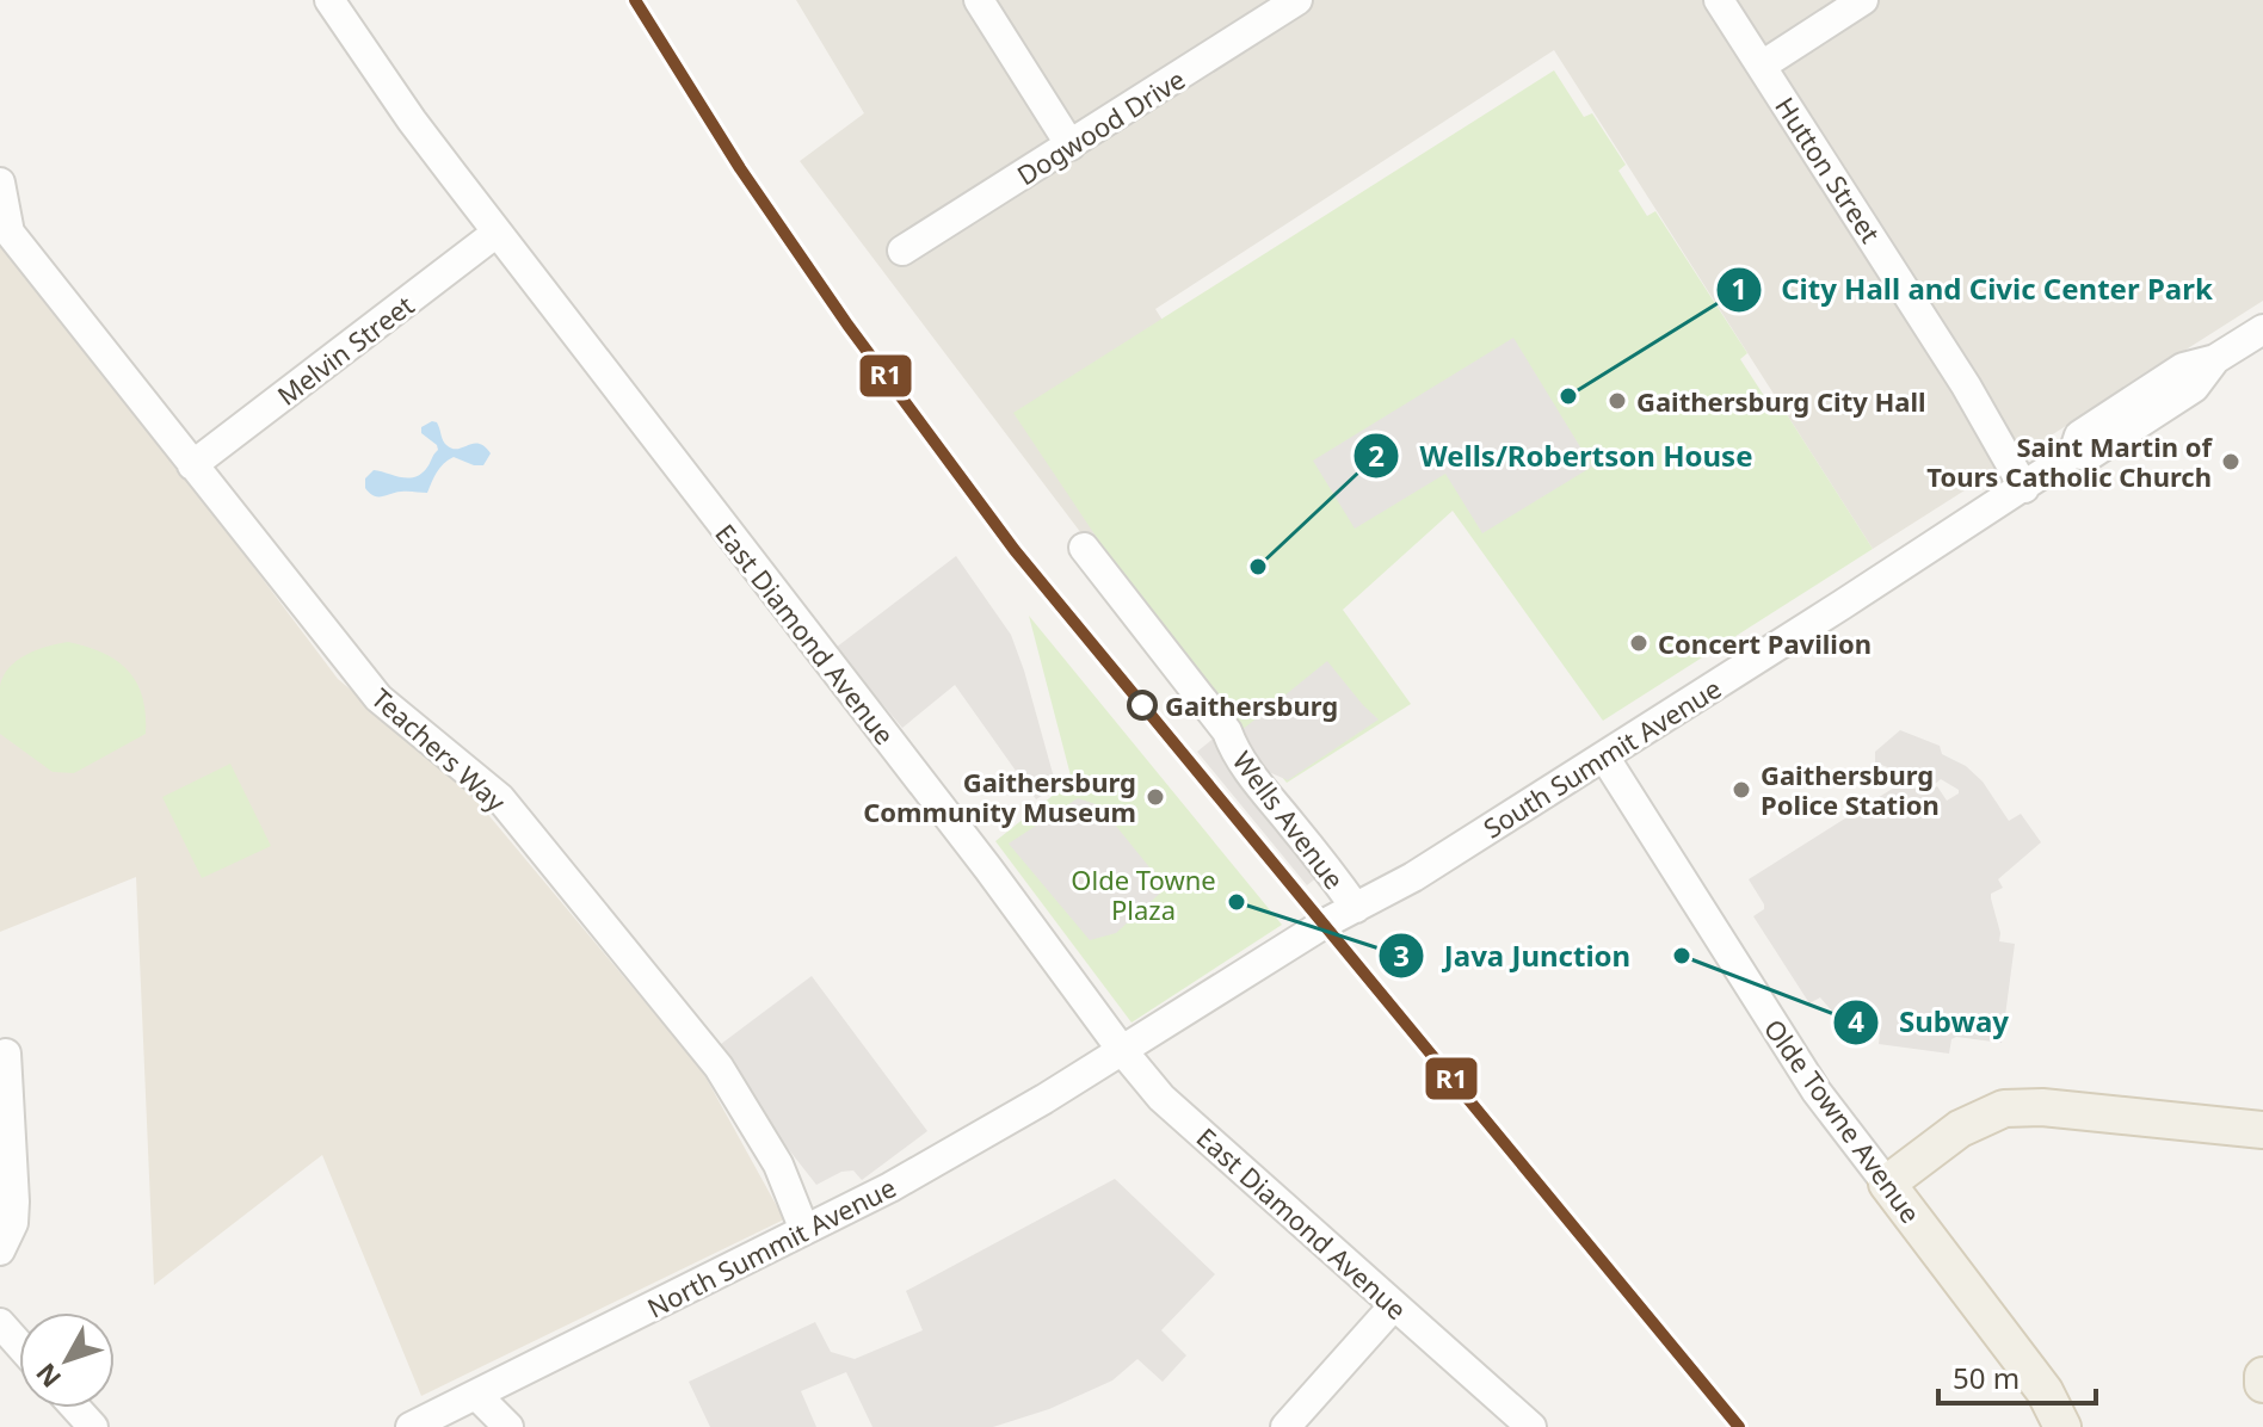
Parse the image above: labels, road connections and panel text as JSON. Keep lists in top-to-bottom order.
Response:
{
  "streets": {
    "main road": ["Olde Towne Avenue"],
    "street": [
      "Dogwood Drive",
      "Hutton Street",
      "Melvin Street",
      "East Diamond Avenue",
      "Teachers Way",
      "South Summit Avenue",
      "Wells Avenue",
      "North Summit Avenue"
    ]
  },
  "crossings": [
    ["Hutton Street", "South Summit Avenue"],
    ["Melvin Street", "East Diamond Avenue"],
    ["Melvin Street", "Teachers Way"],
    ["East Diamond Avenue", "South Summit Avenue"],
    ["East Diamond Avenue", "North Summit Avenue"],
    ["Teachers Way", "North Summit Avenue"],
    ["South Summit Avenue", "Wells Avenue"],
    ["South Summit Avenue", "Olde Towne Avenue"],
    ["South Summit Avenue", "North Summit Avenue"]
  ],
  "parks": ["Olde Towne Plaza"],
  "places": [
    "City Hall and Civic Center Park",
    "Gaithersburg City Hall",
    "Saint Martin of Tours Catholic Church",
    "Wells/Robertson House",
    "Concert Pavilion",
    "Gaithersburg",
    "Gaithersburg Police Station",
    "Gaithersburg Community Museum",
    "Java Junction",
    "Subway"
  ],
  "lines": ["transit line R1"],
  "scale_bar": "50 m",
  "north": "bottom left"
}
